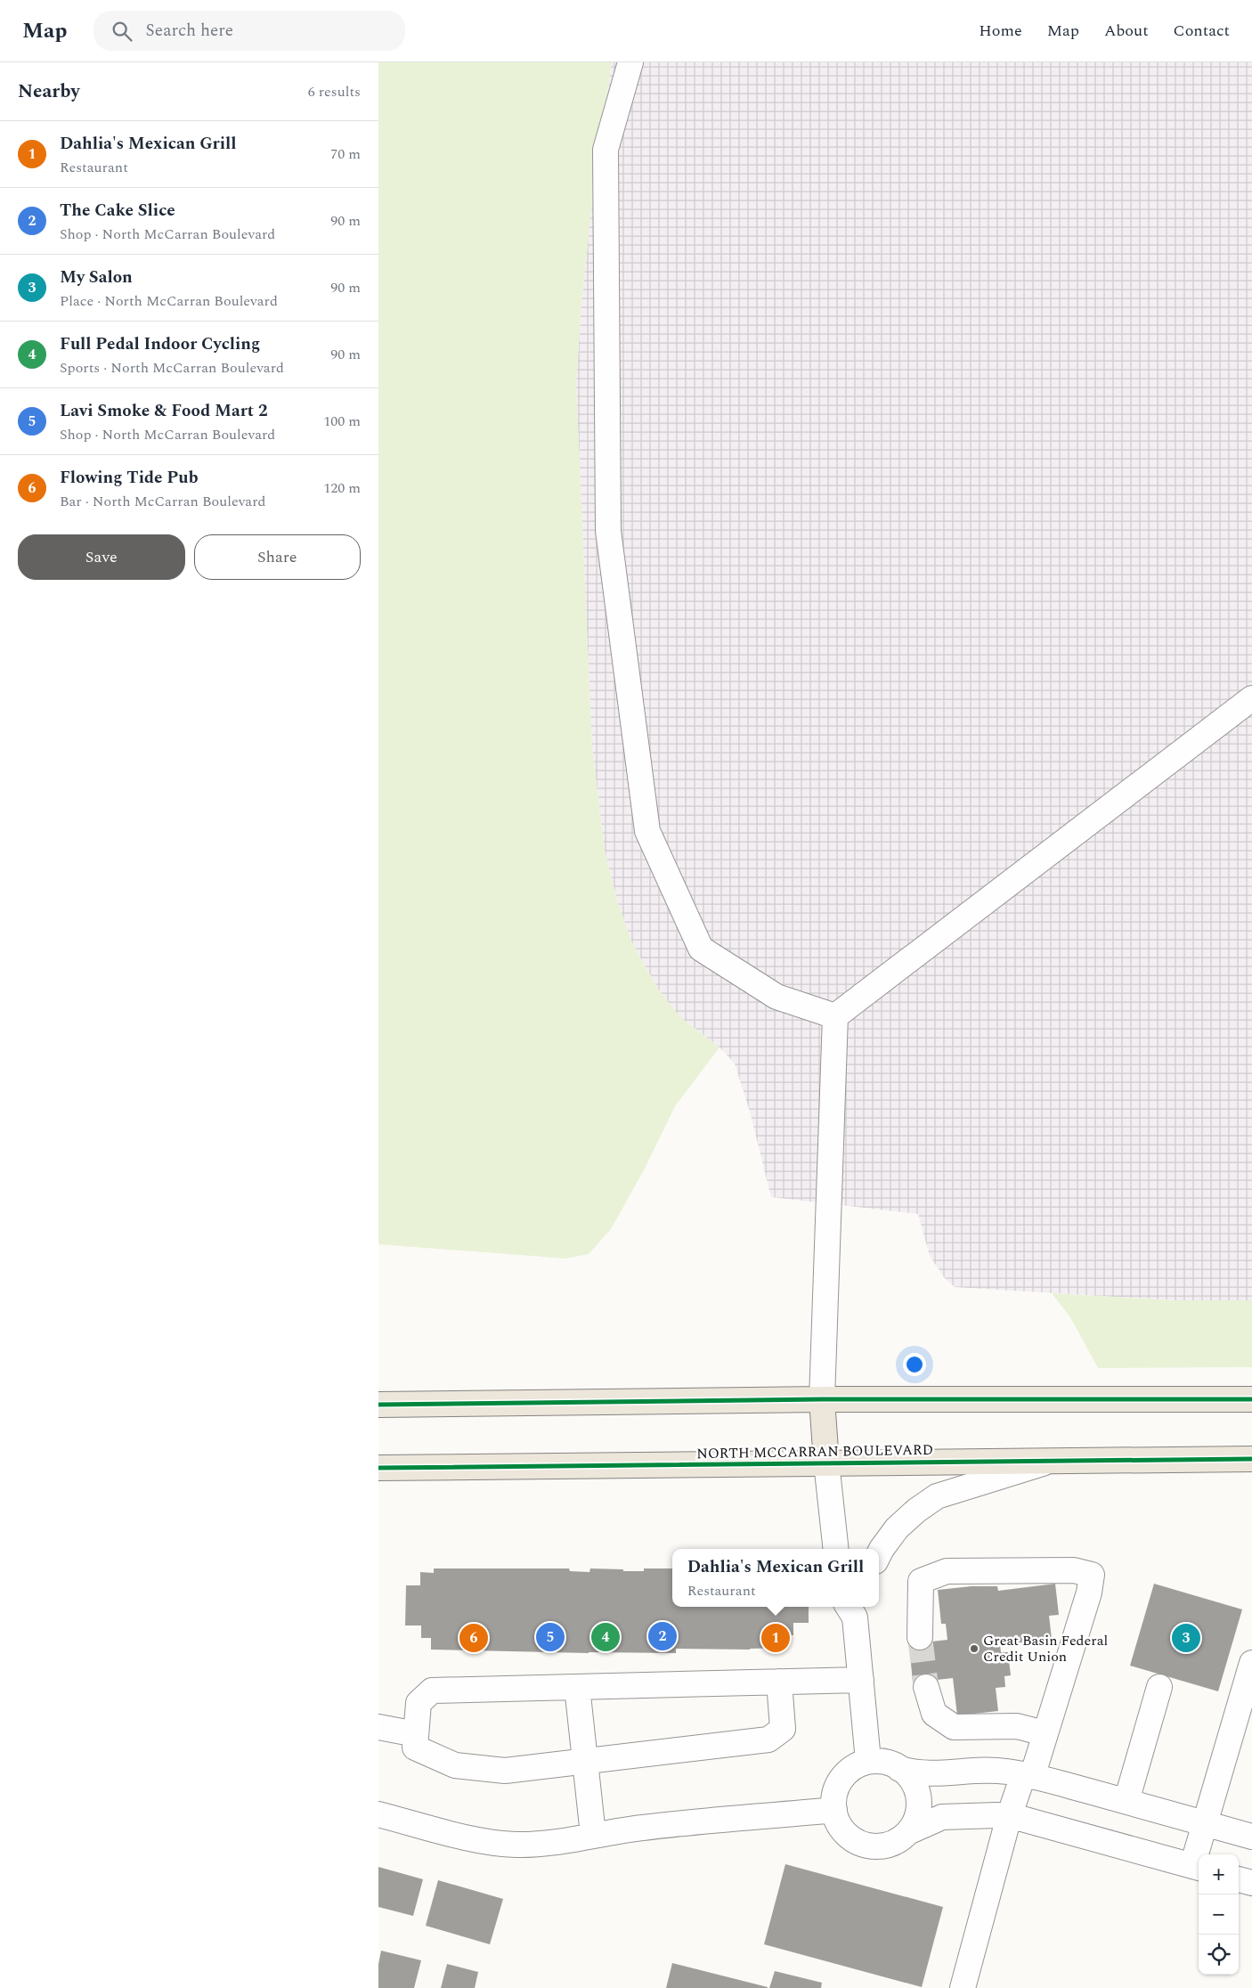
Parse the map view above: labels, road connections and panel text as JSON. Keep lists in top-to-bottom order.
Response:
{
  "streets": {
    "main road": ["NORTH MCCARRAN BOULEVARD"]
  },
  "places": ["Great Basin Federal Credit Union"],
  "page": {
    "header": "Map",
    "search": "Search here",
    "nav": [
      "Home",
      "Map",
      "About",
      "Contact"
    ],
    "heading": ["Nearby", "6 results"],
    "list": [
      {
        "mark": "1",
        "name": "Dahlia's Mexican Grill",
        "note": "Restaurant",
        "value": "70 m"
      },
      {
        "mark": "2",
        "name": "The Cake Slice",
        "note": "Shop · North McCarran Boulevard",
        "value": "90 m"
      },
      {
        "mark": "3",
        "name": "My Salon",
        "note": "Place · North McCarran Boulevard",
        "value": "90 m"
      },
      {
        "mark": "4",
        "name": "Full Pedal Indoor Cycling",
        "note": "Sports · North McCarran Boulevard",
        "value": "90 m"
      },
      {
        "mark": "5",
        "name": "Lavi Smoke & Food Mart 2",
        "note": "Shop · North McCarran Boulevard",
        "value": "100 m"
      },
      {
        "mark": "6",
        "name": "Flowing Tide Pub",
        "note": "Bar · North McCarran Boulevard",
        "value": "120 m"
      }
    ],
    "buttons": ["Save", "Share"],
    "popup": ["Dahlia's Mexican Grill", "Restaurant"],
    "pins": [
      "2",
      "4",
      "5",
      "1",
      "3",
      "6"
    ],
    "map_buttons": ["+", "−"]
  }
}
